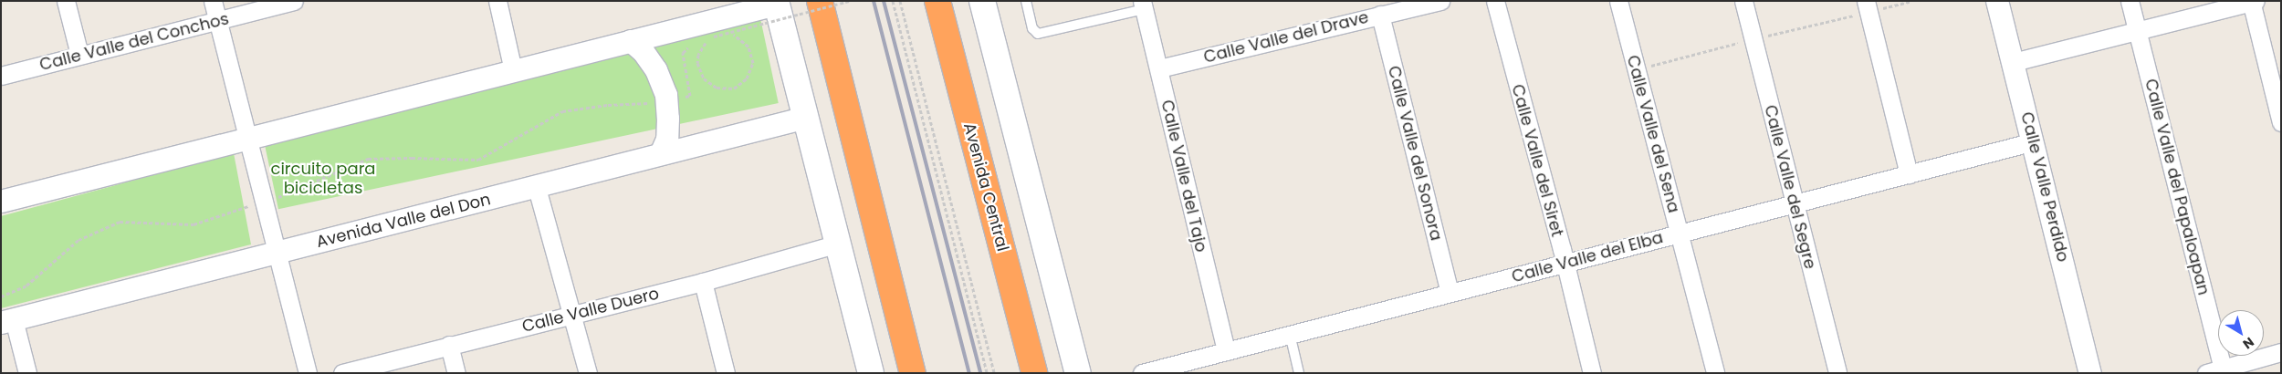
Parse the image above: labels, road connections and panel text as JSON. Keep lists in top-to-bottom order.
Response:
{
  "streets": {
    "highway": ["Avenida Central"],
    "street": [
      "Calle Valle del Drave",
      "Calle Valle del Conchos",
      "Calle Valle del Sena",
      "Calle Valle del Sonora",
      "Calle Valle del Siret",
      "Calle Valle del Tajo",
      "Calle Valle del Segre",
      "Calle Valle Perdido",
      "Calle Valle del Papaloapan",
      "Avenida Valle del Don",
      "Calle Valle del Elba",
      "Calle Valle Duero"
    ]
  },
  "crossings": [
    ["Calle Valle del Drave", "Calle Valle del Sonora"],
    ["Calle Valle del Drave", "Calle Valle del Tajo"],
    ["Calle Valle del Sena", "Calle Valle del Elba"],
    ["Calle Valle del Sonora", "Calle Valle del Elba"],
    ["Calle Valle del Siret", "Calle Valle del Elba"],
    ["Calle Valle del Tajo", "Calle Valle del Elba"],
    ["Calle Valle del Segre", "Calle Valle del Elba"],
    ["Calle Valle Perdido", "Calle Valle del Elba"]
  ],
  "parks": ["circuito para bicicletas"],
  "north": "bottom right"
}
